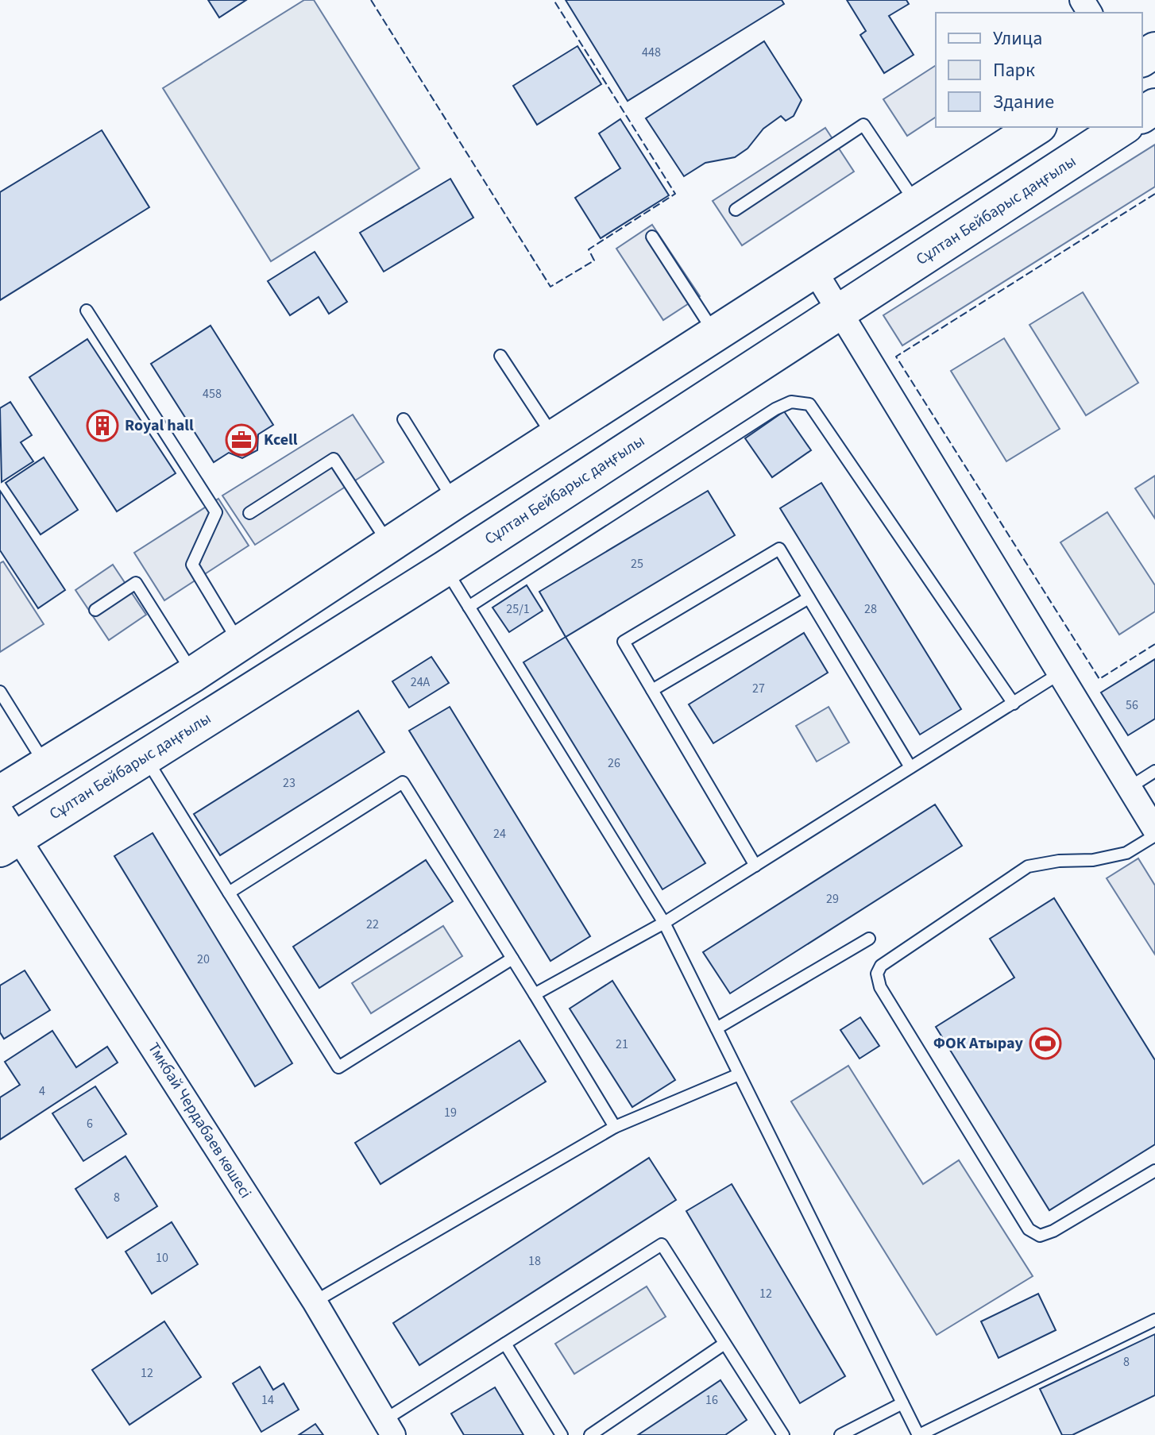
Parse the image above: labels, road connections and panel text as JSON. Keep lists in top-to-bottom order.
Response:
{
  "streets": {
    "main road": ["Сұлтан Бейбарыс даңғылы"],
    "street": ["Тмкбай Чердабаев көшесі"]
  },
  "crossings": [
    ["Сұлтан Бейбарыс даңғылы", "Тмкбай Чердабаев көшесі"]
  ],
  "places": {
    "building": ["Royal hall"],
    "office": ["Kcell"],
    "sports": ["ФОК Атырау"]
  },
  "house_numbers": [
    "448",
    "458",
    "25",
    "25/1",
    "28",
    "24А",
    "27",
    "56",
    "26",
    "23",
    "24",
    "29",
    "22",
    "20",
    "21",
    "4",
    "19",
    "6",
    "8",
    "10",
    "18",
    "12",
    "8",
    "12",
    "14",
    "16"
  ],
  "legend": ["Улица", "Парк", "Здание"]
}
